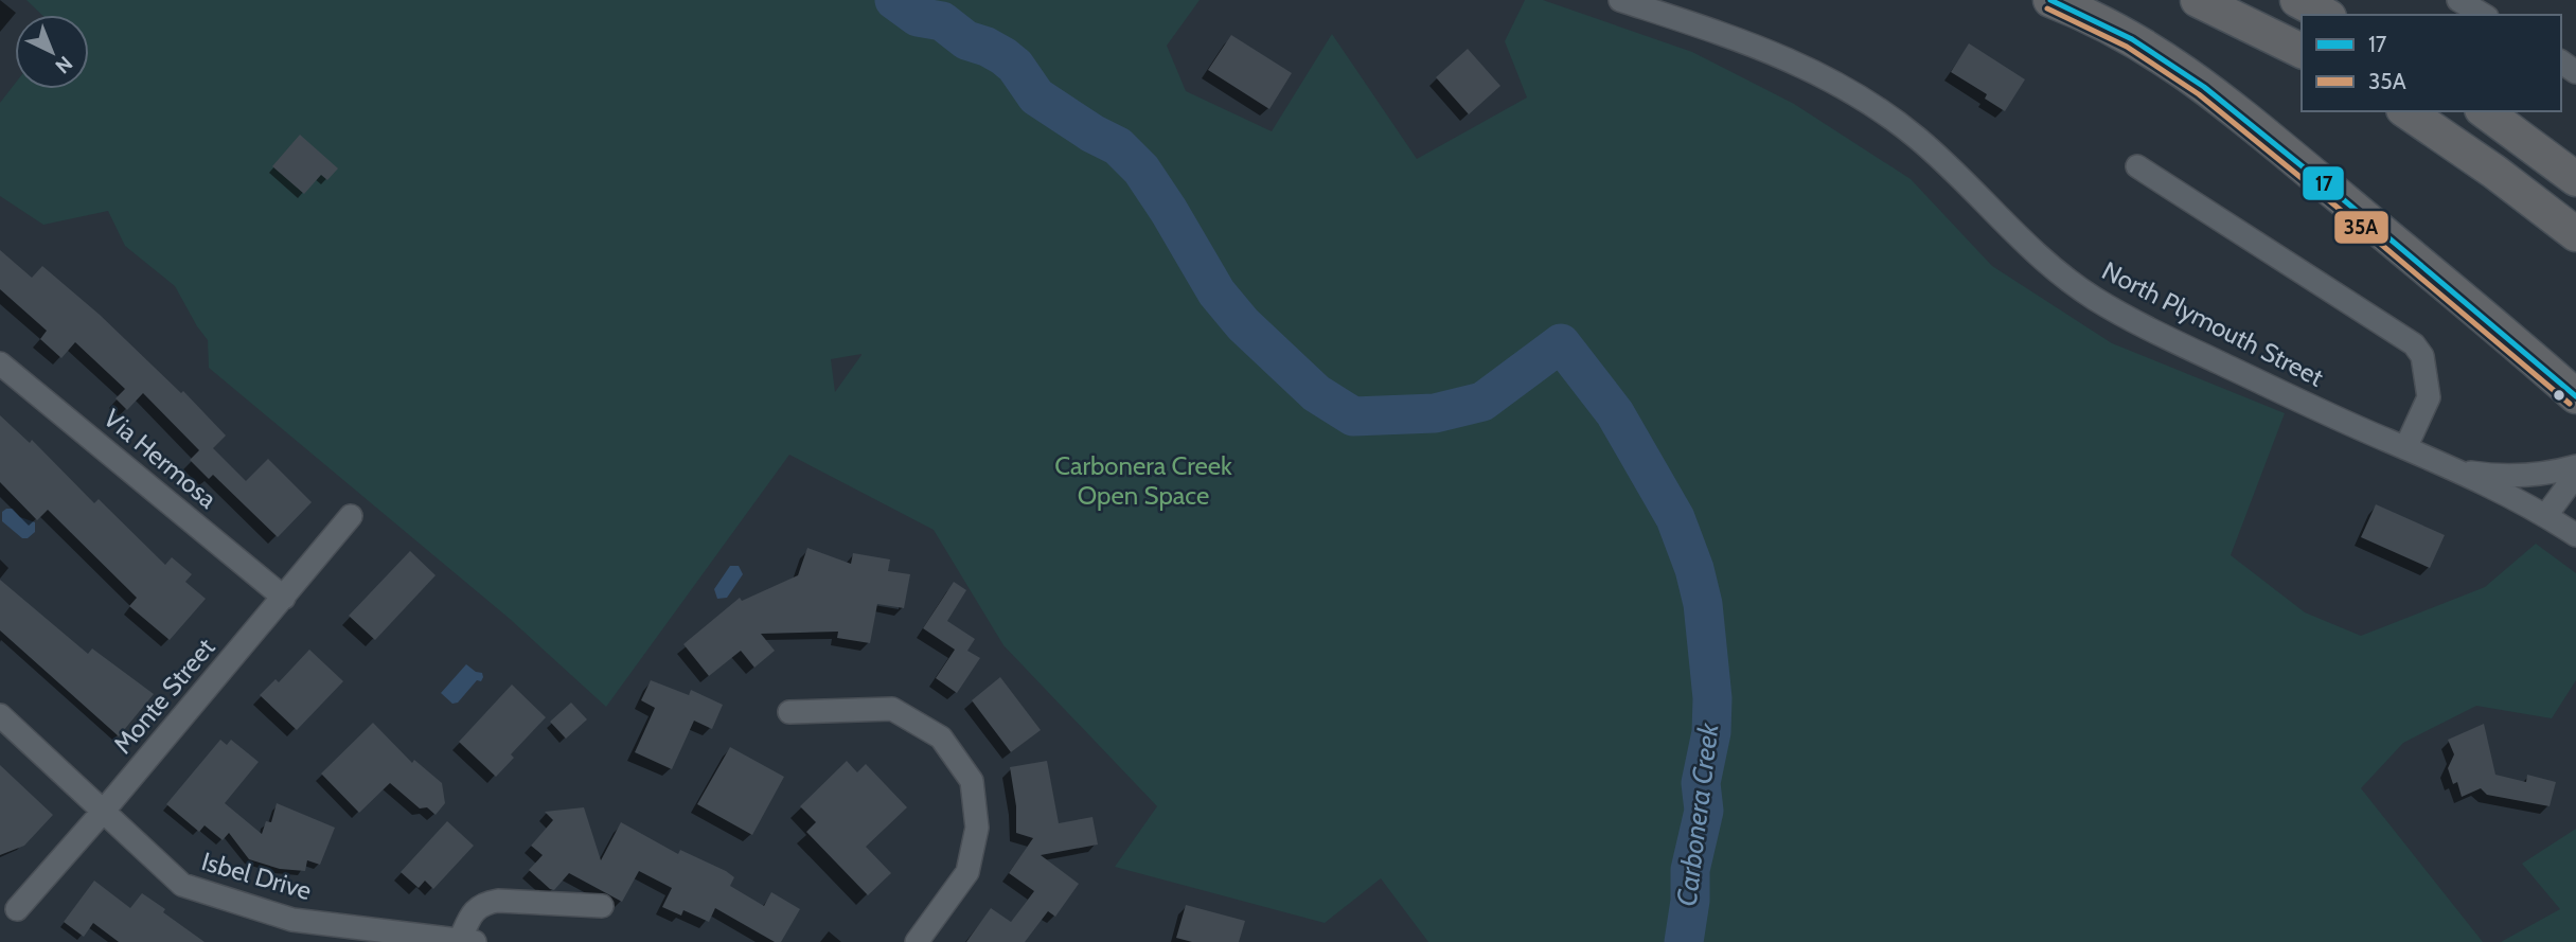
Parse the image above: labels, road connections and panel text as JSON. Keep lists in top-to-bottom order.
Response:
{
  "streets": {
    "street": [
      "North Plymouth Street",
      "Via Hermosa",
      "Monte Street",
      "Isbel Drive"
    ]
  },
  "crossings": [
    ["Via Hermosa", "Monte Street"],
    ["Monte Street", "Isbel Drive"]
  ],
  "water": ["Carbonera Creek"],
  "parks": ["Carbonera Creek Open Space"],
  "lines": ["transit line 17", "transit line 35A"],
  "legend": ["17", "35A"],
  "north": "bottom right"
}
